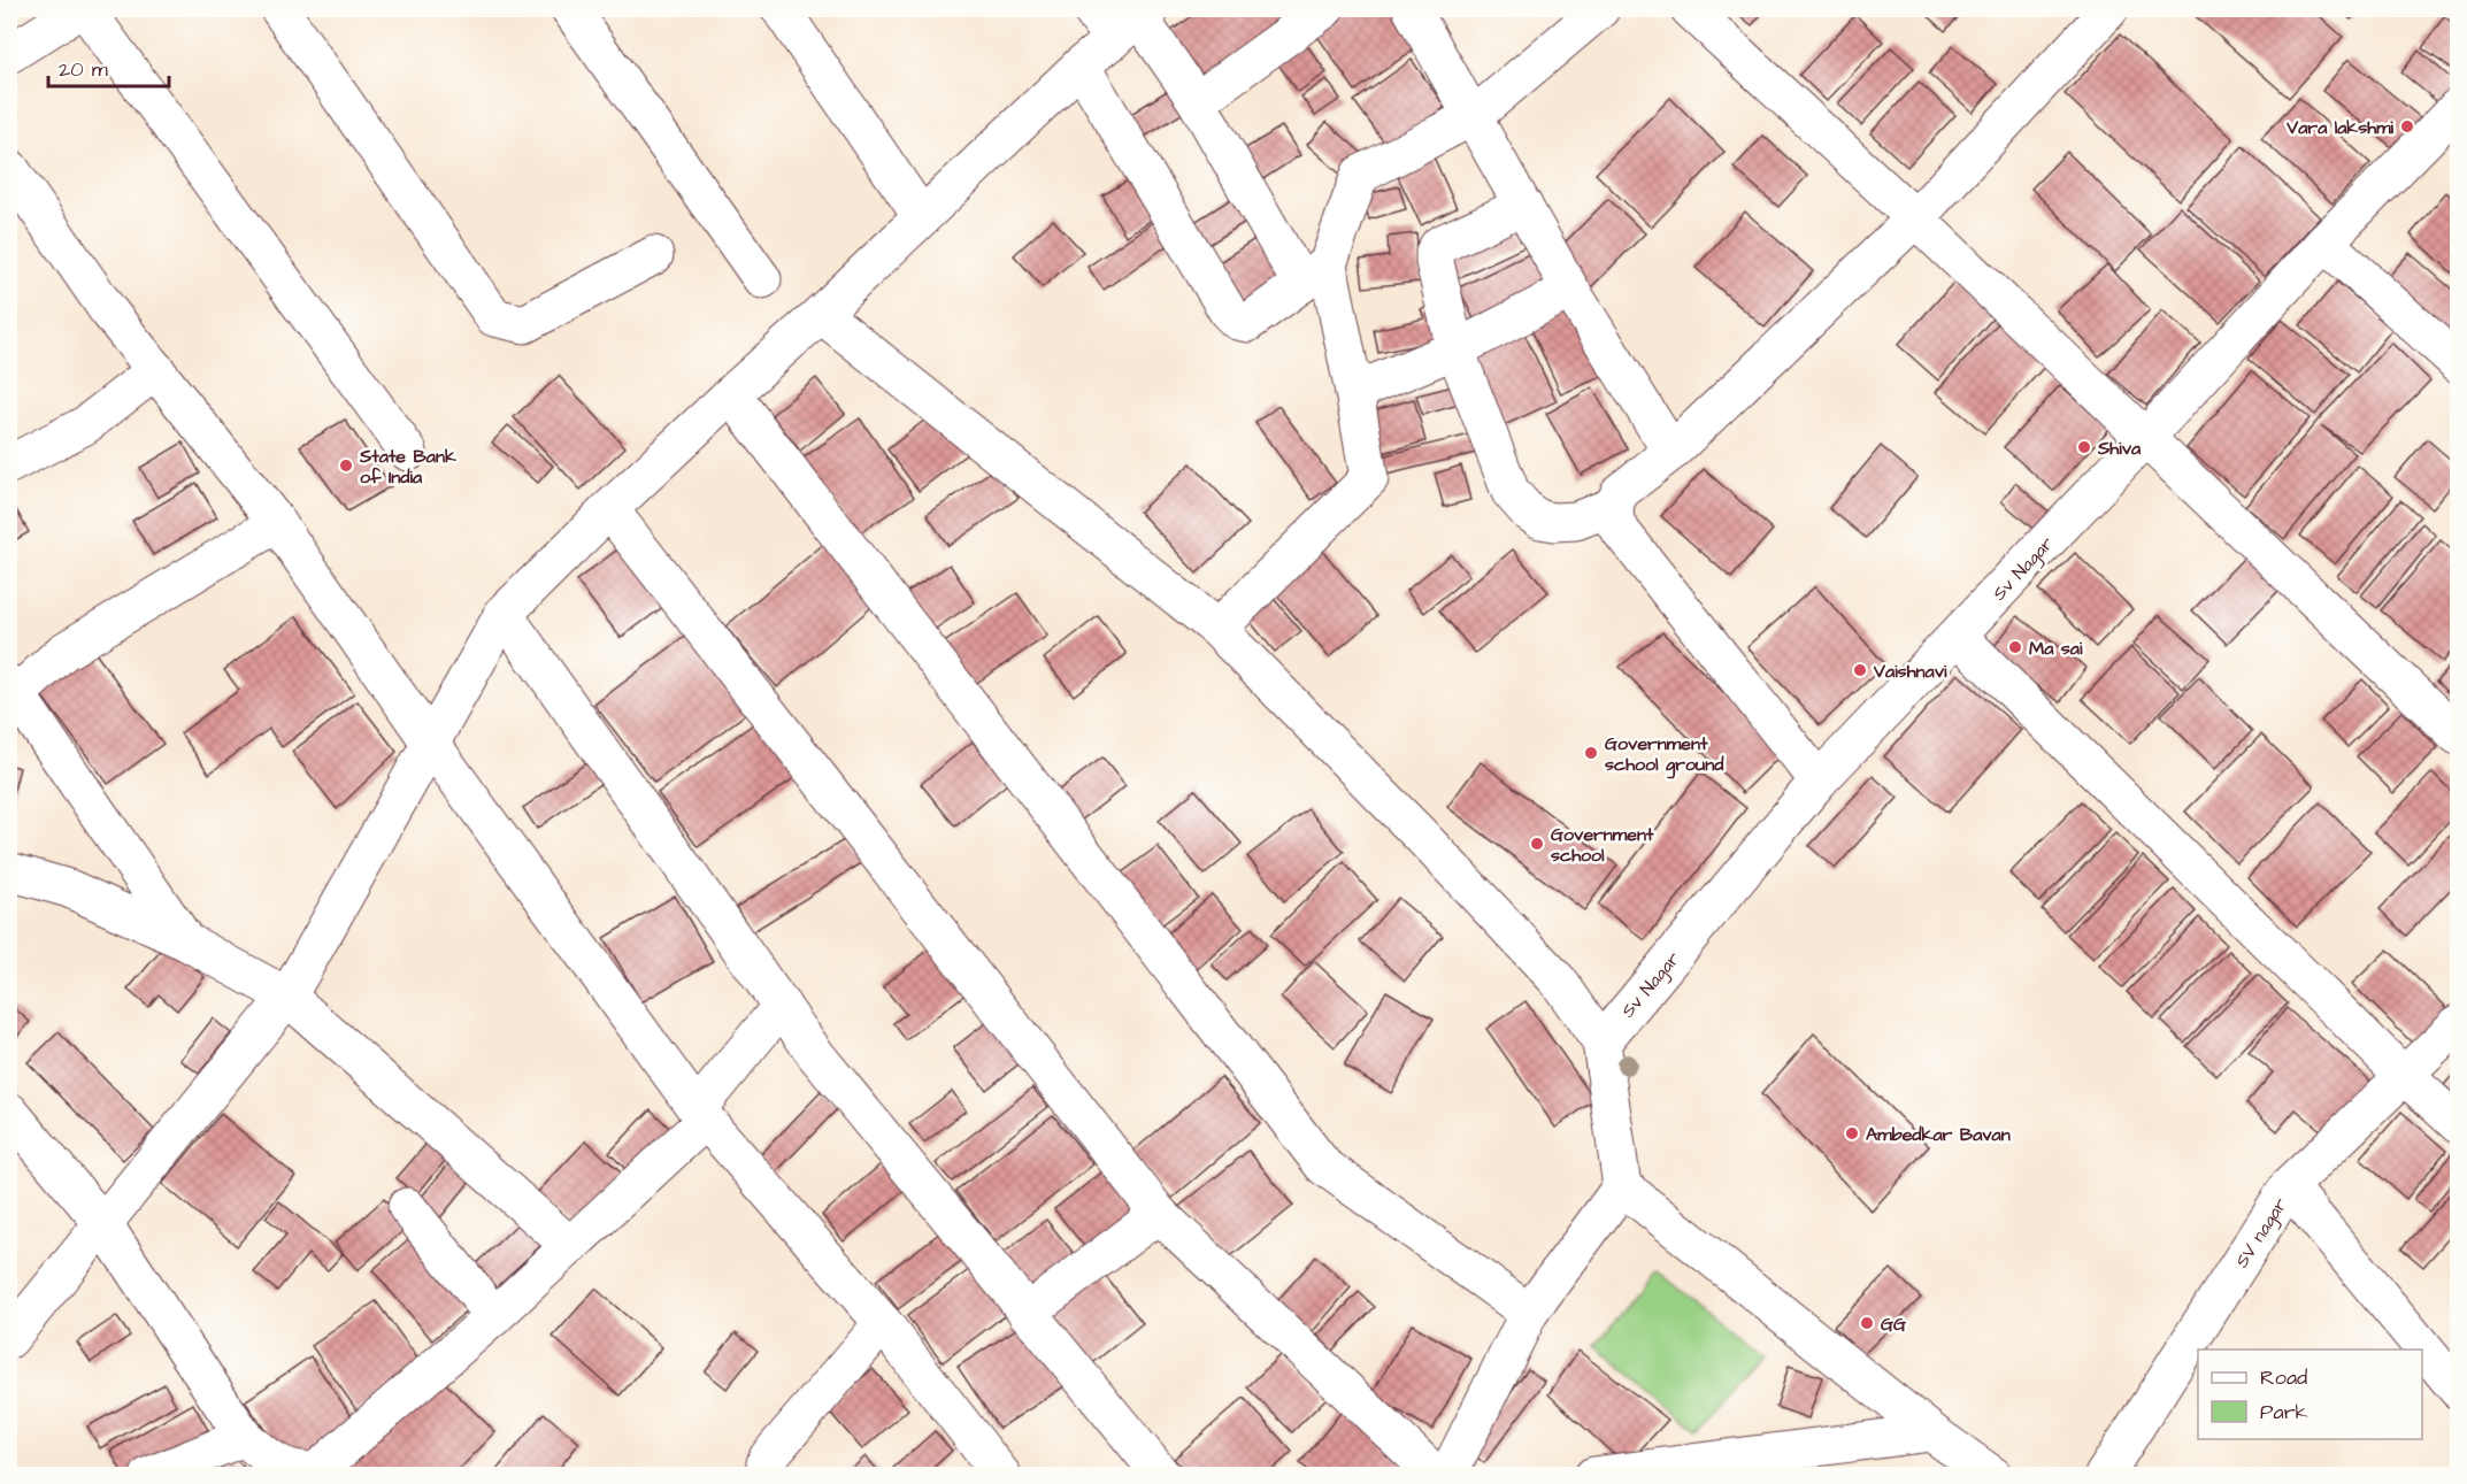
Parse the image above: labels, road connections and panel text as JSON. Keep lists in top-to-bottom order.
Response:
{
  "streets": {
    "street": ["Sv Nagar", "SV nagar"]
  },
  "places": [
    "Vara lakshmi",
    "Shiva",
    "State Bank of India",
    "Ma sai",
    "Vaishnavi",
    "Government school ground",
    "Government school",
    "Ambedkar Bavan",
    "GG"
  ],
  "legend": ["Road", "Park"],
  "scale_bar": "20 m"
}
